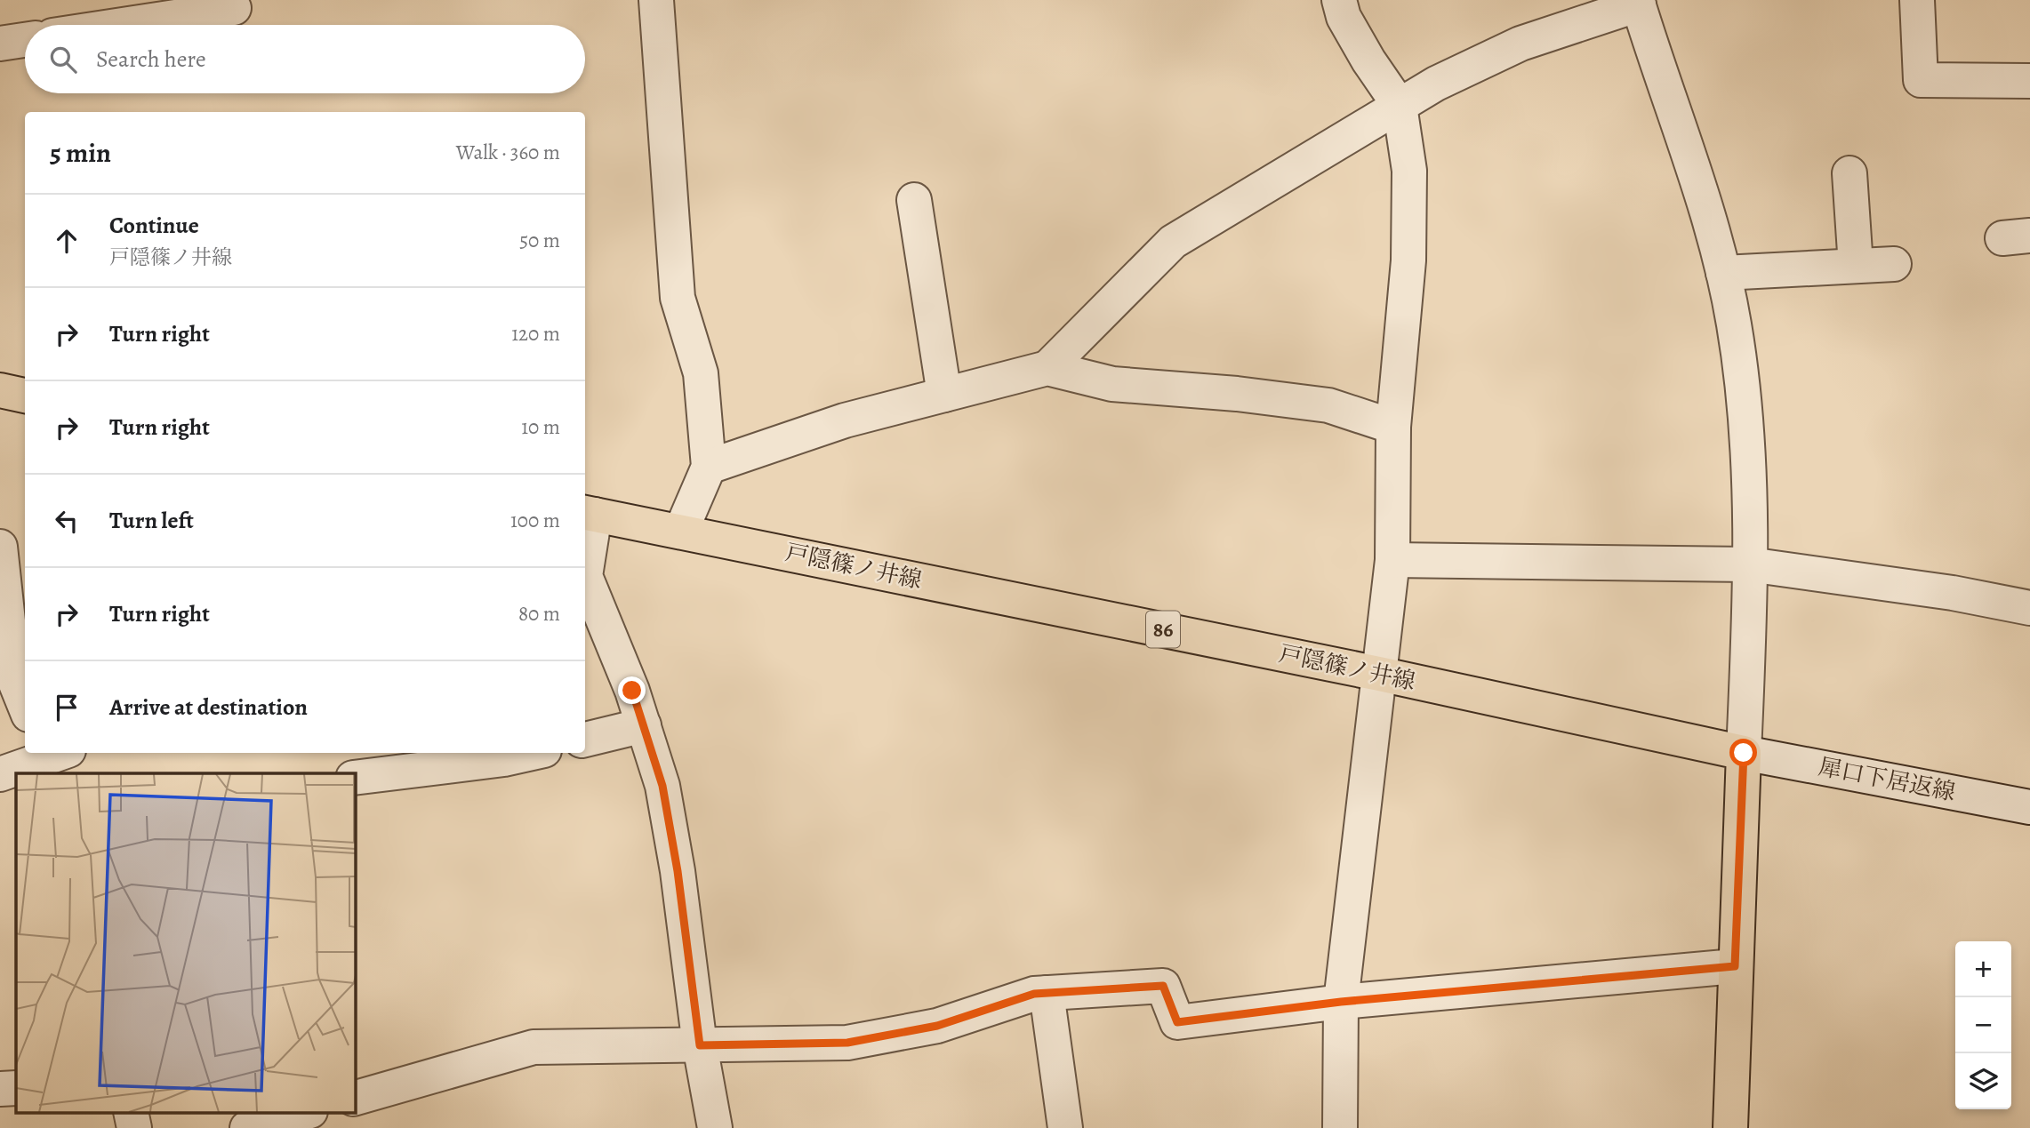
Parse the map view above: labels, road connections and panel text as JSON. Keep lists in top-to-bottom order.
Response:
{
  "streets": {
    "main road": ["戸隠篠ノ井線", "86"],
    "street": ["犀口下居返線"]
  },
  "crossings": [
    ["戸隠篠ノ井線", "犀口下居返線"]
  ],
  "page": {
    "search": "Search here",
    "heading": ["5 min", "Walk · 360 m"],
    "list": [
      ["Continue", "戸隠篠ノ井線", "50 m"],
      ["Turn right", "120 m"],
      ["Turn right", "10 m"],
      ["Turn left", "100 m"],
      ["Turn right", "80 m"],
      "Arrive at destination"
    ],
    "map_buttons": ["+", "−"]
  }
}
